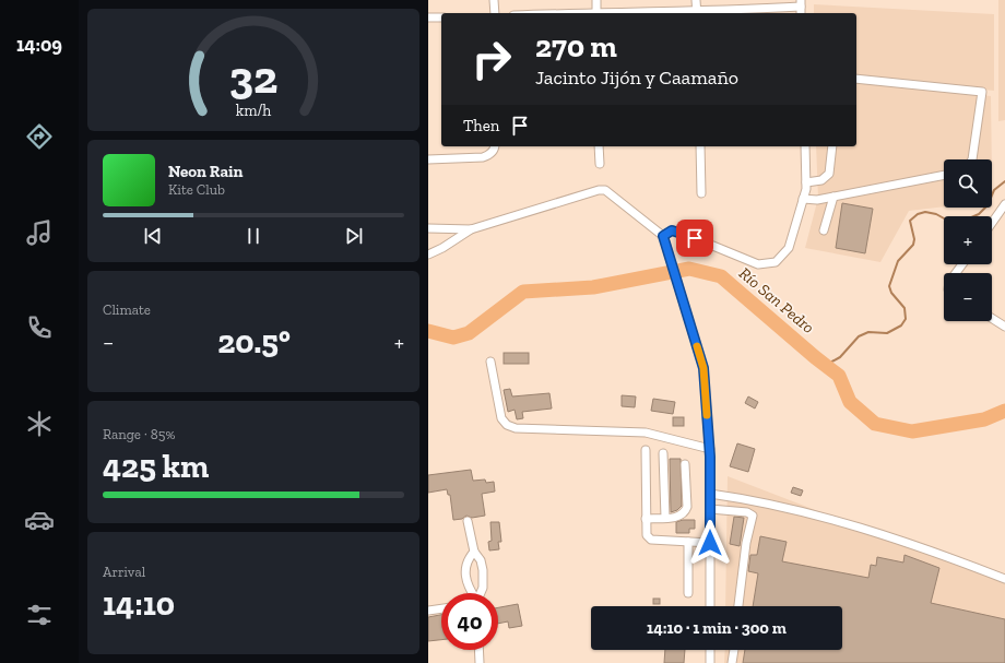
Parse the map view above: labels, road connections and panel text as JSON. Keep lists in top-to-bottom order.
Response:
{
  "water": ["Río San Pedro"],
  "page": {
    "tabs": "14:09",
    "turn": ["270 m", "Jacinto Jijón y Caamaño"],
    "then": "Then",
    "song": ["Neon Rain", "Kite Club"],
    "map_buttons": ["+", "−"],
    "tile": [
      "Climate",
      ["Range · 85%", "425 km"],
      ["Arrival", "14:10"]
    ],
    "heat": ["−", "20.5°", "+"],
    "limit": "40",
    "trip": "14:10 · 1 min · 300 m",
    "gauge": ["32", "km/h"]
  }
}
